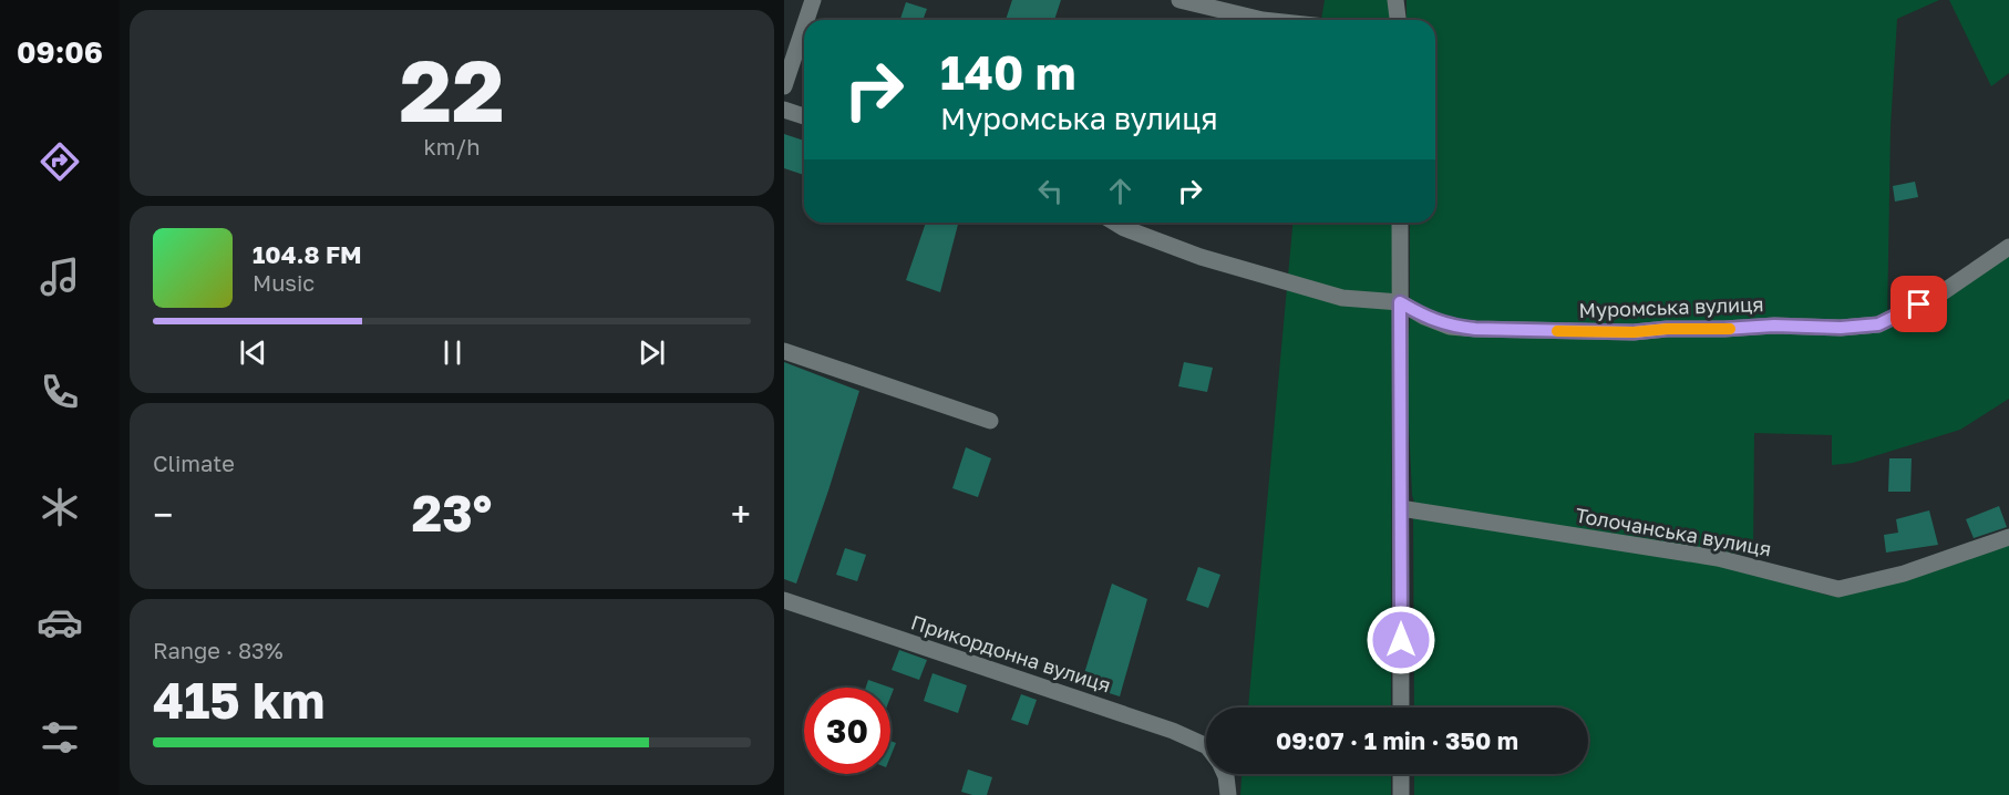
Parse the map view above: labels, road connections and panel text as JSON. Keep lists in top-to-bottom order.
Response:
{
  "streets": {
    "street": ["Муромська вулиця", "Толочанська вулиця", "Прикордонна вулиця"]
  },
  "page": {
    "tabs": "09:06",
    "tile": [
      ["22", "km/h"],
      "Climate",
      ["Range · 83%", "415 km"]
    ],
    "turn": ["140 m", "Муромська вулиця"],
    "song": ["104.8 FM", "Music"],
    "heat": ["−", "23°", "+"],
    "limit": "30",
    "trip": "09:07 · 1 min · 350 m"
  }
}
